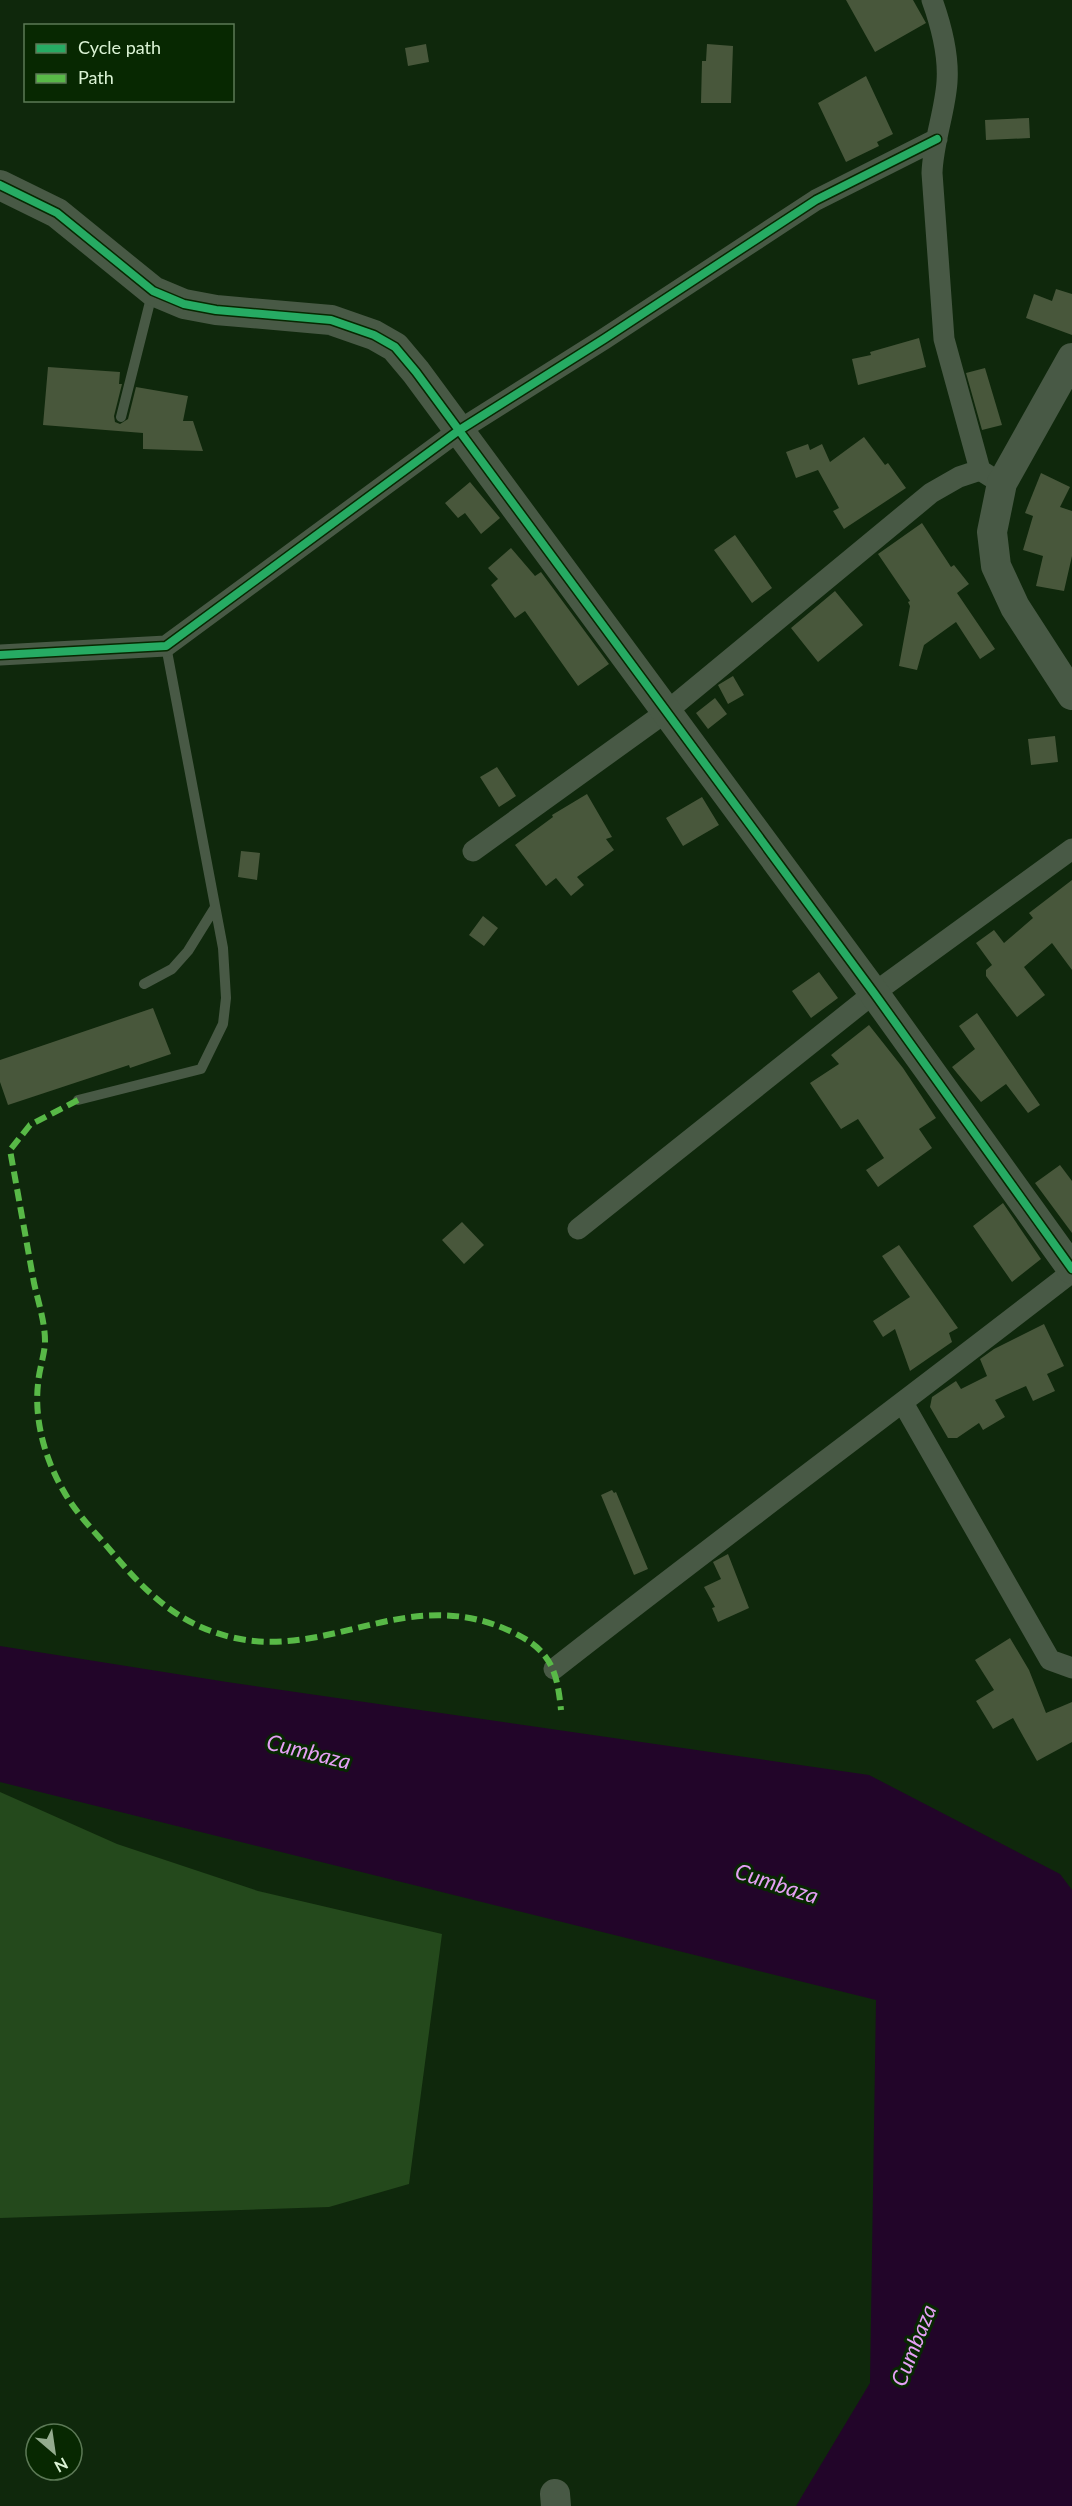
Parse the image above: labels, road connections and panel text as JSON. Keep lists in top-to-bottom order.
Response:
{
  "water": ["Cumbaza"],
  "legend": ["Cycle path", "Path"],
  "north": "bottom right"
}
